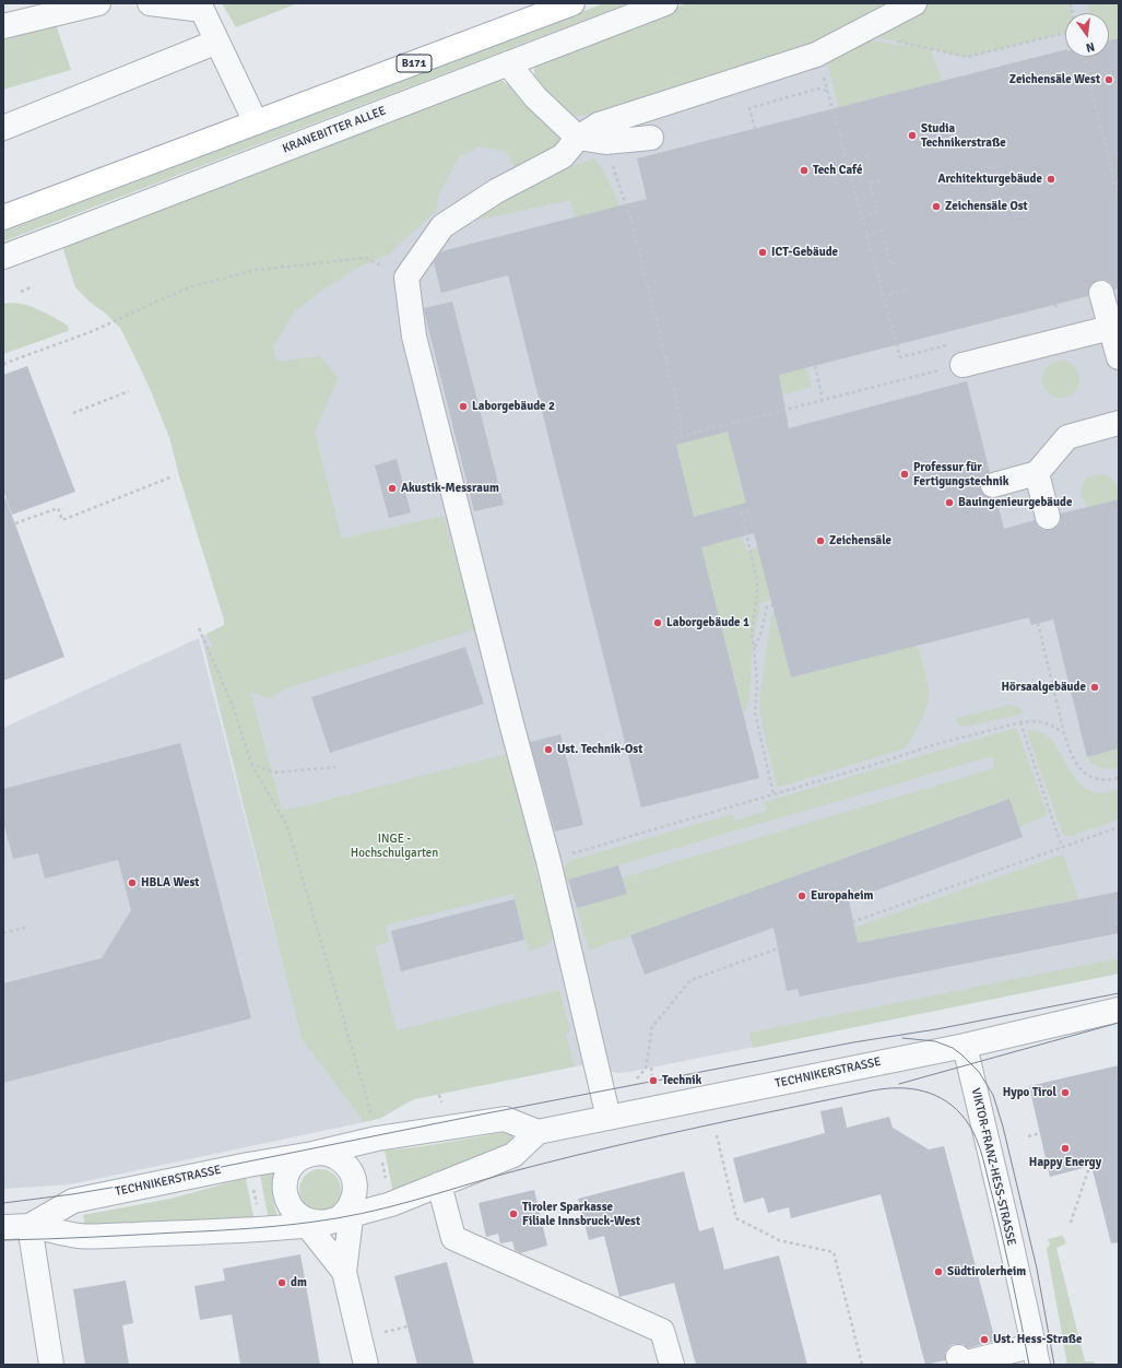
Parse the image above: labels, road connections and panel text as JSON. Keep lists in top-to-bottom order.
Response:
{
  "streets": {
    "main road": ["B171"],
    "street": ["KRANEBITTER ALLEE", "TECHNIKERSTRASSE", "VIKTOR-FRANZ-HESS-STRASSE"]
  },
  "crossings": [
    ["TECHNIKERSTRASSE", "VIKTOR-FRANZ-HESS-STRASSE"]
  ],
  "parks": ["INGE - Hochschulgarten"],
  "places": [
    "Zeichensäle West",
    "Studia Technikerstraße",
    "Tech Café",
    "Architekturgebäude",
    "Zeichensäle Ost",
    "ICT-Gebäude",
    "Laborgebäude 2",
    "Professur für Fertigungstechnik",
    "Akustik-Messraum",
    "Bauingenieurgebäude",
    "Zeichensäle",
    "Laborgebäude 1",
    "Hörsaalgebäude",
    "Ust. Technik-Ost",
    "HBLA West",
    "Europaheim",
    "Technik",
    "Hypo Tirol",
    "Happy Energy",
    "Tiroler Sparkasse Filiale Innsbruck-West",
    "Südtirolerheim",
    "dm",
    "Ust. Hess-Straße"
  ],
  "north": "bottom"
}
